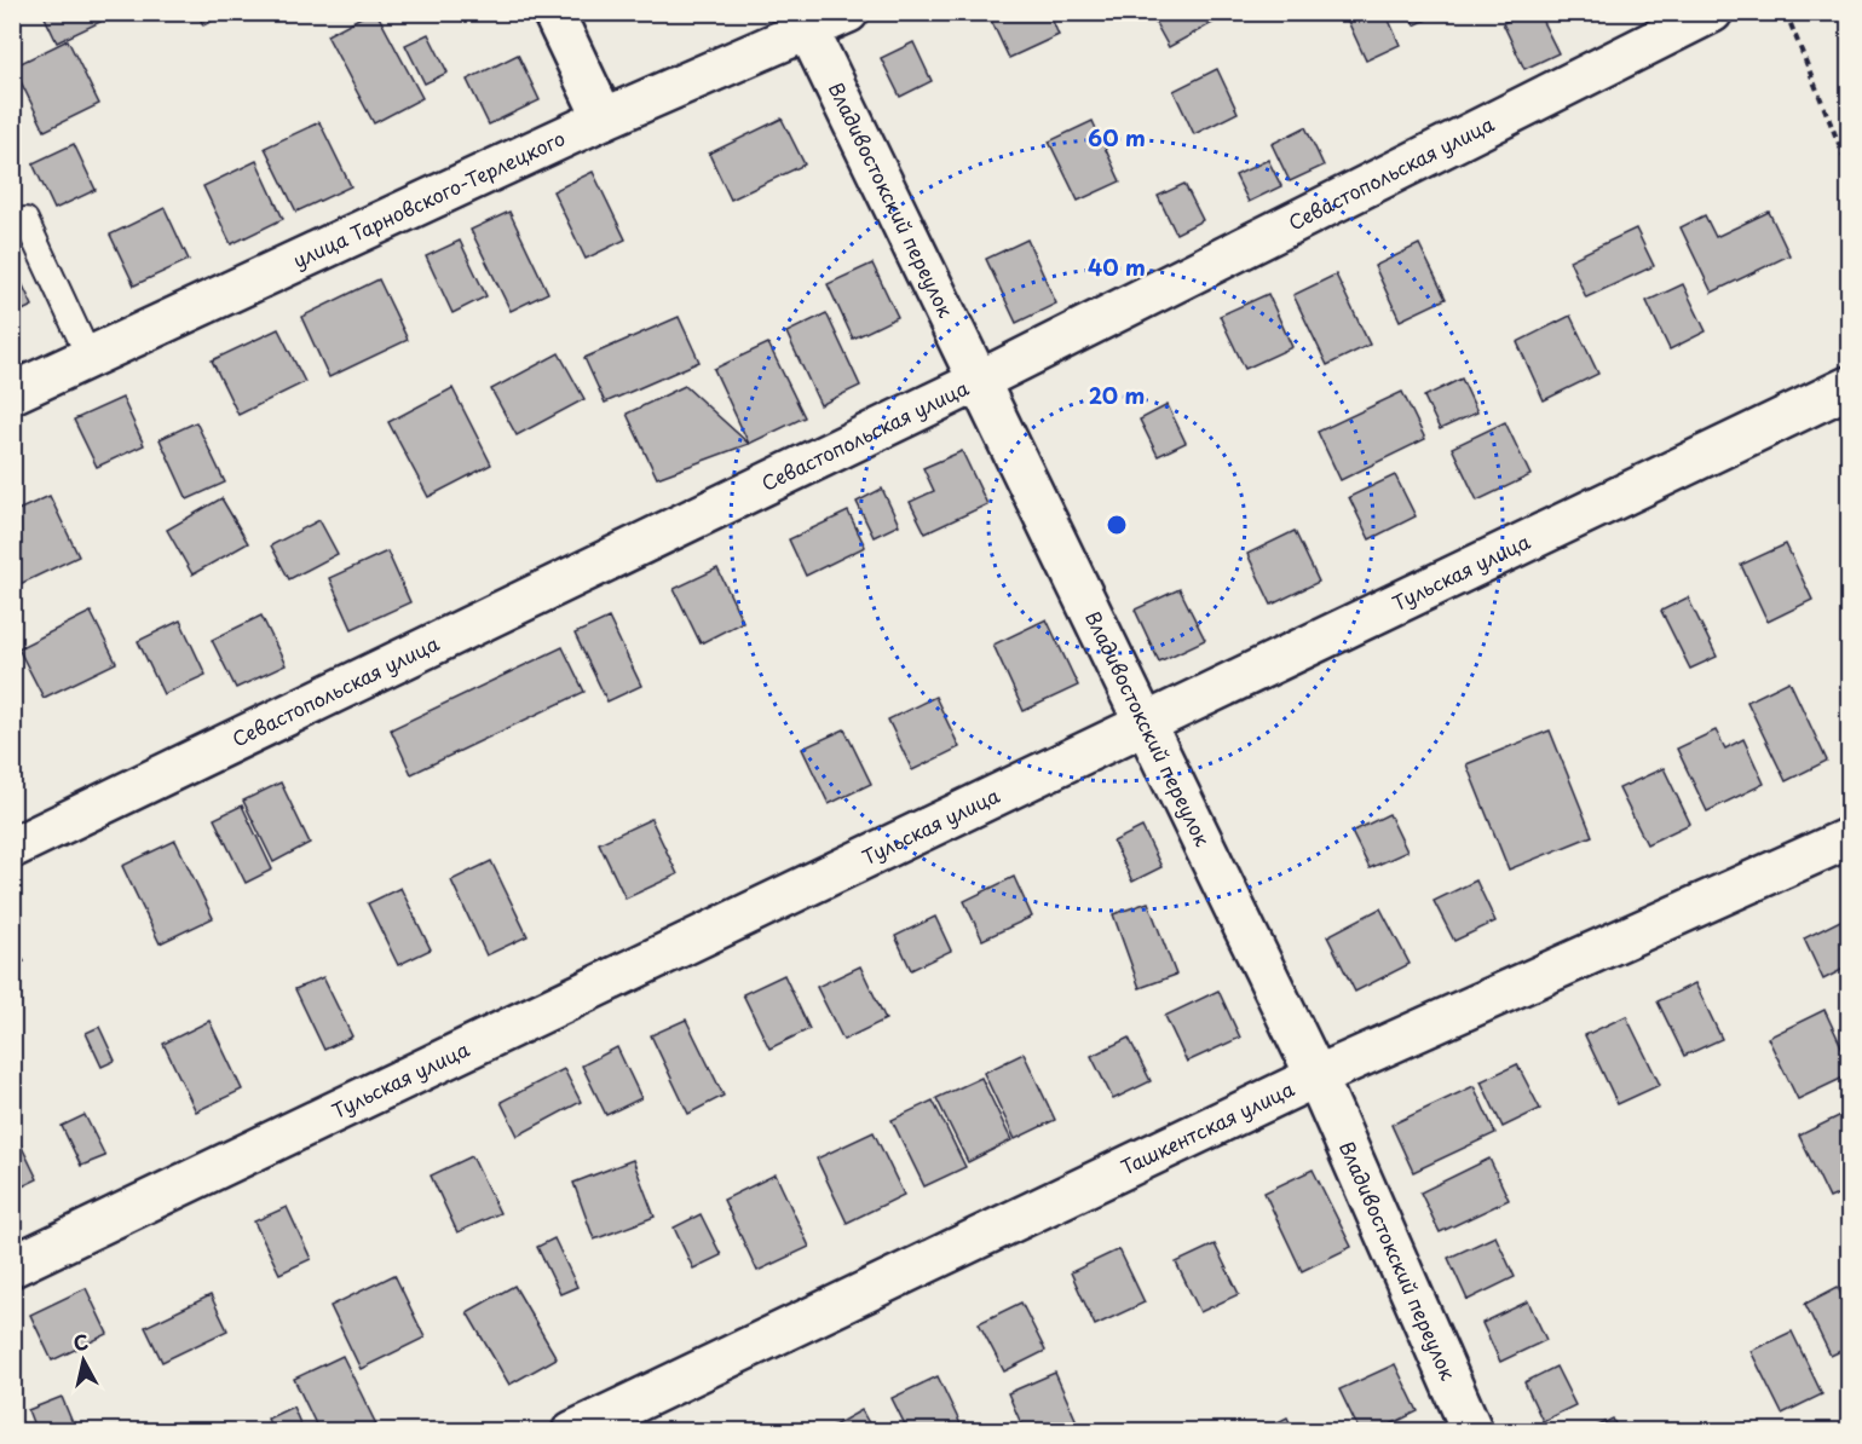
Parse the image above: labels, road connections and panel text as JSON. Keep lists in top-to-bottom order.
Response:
{
  "streets": {
    "street": [
      "Севастопольская улица",
      "улица Тарновского-Терлецкого",
      "Владивостокский переулок",
      "Тульская улица",
      "Ташкентская улица"
    ]
  },
  "crossings": [
    ["Севастопольская улица", "Владивостокский переулок"],
    ["улица Тарновского-Терлецкого", "Владивостокский переулок"],
    ["Владивостокский переулок", "Тульская улица"],
    ["Владивостокский переулок", "Ташкентская улица"]
  ],
  "north": "top",
  "rings": ["60 m", "40 m", "20 m"]
}
